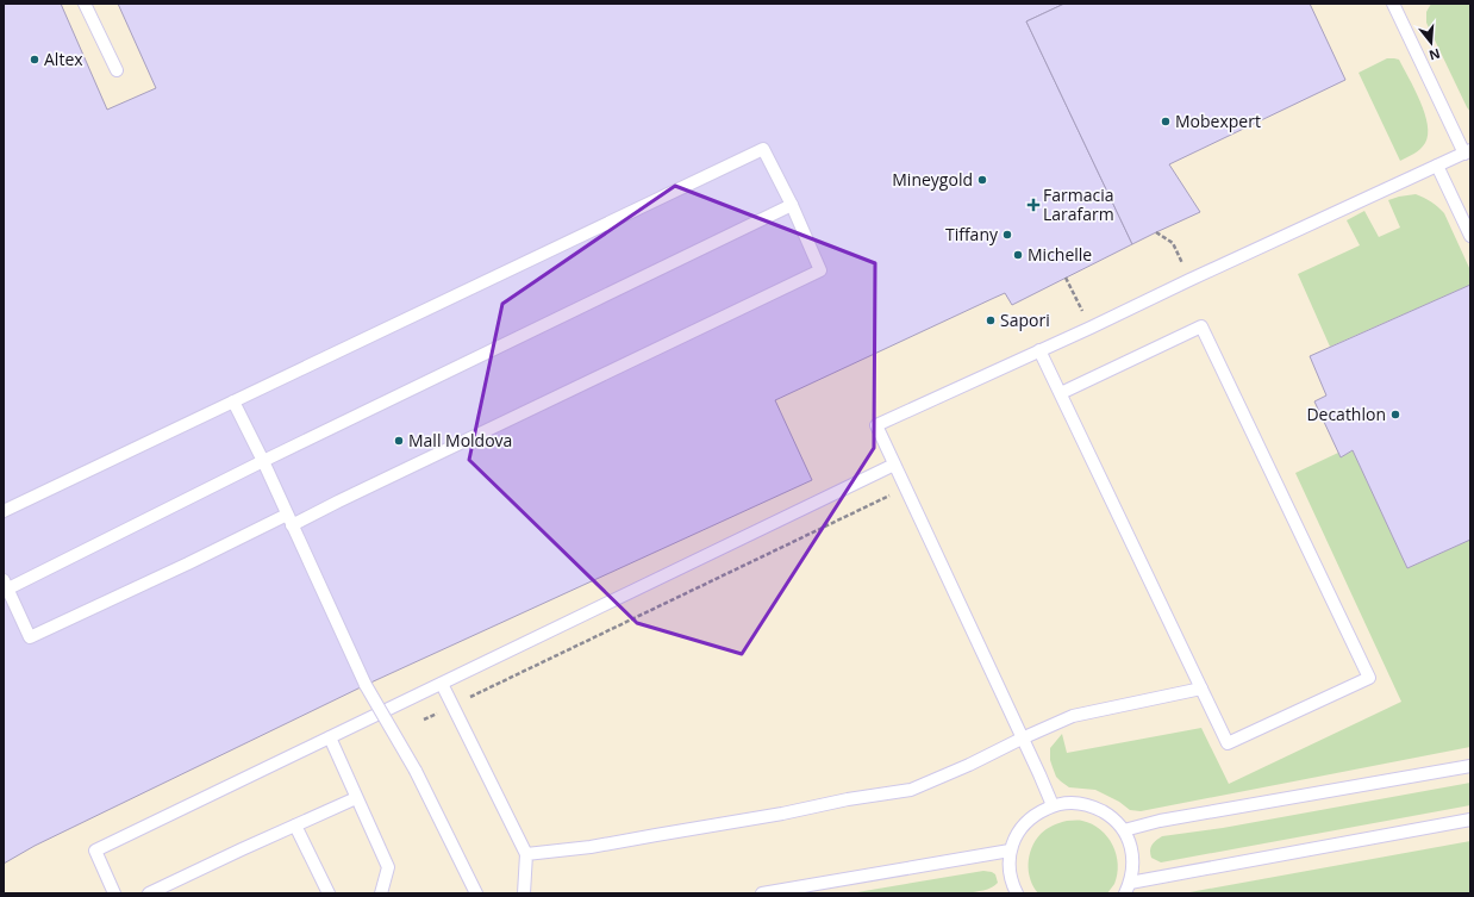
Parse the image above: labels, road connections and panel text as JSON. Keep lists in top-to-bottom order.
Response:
{
  "places": {
    "other": [
      "Altex",
      "Mobexpert",
      "Mineygold",
      "Tiffany",
      "Michelle",
      "Sapori",
      "Decathlon",
      "Mall Moldova"
    ],
    "health": ["Farmacia Larafarm"]
  },
  "north": "bottom"
}
